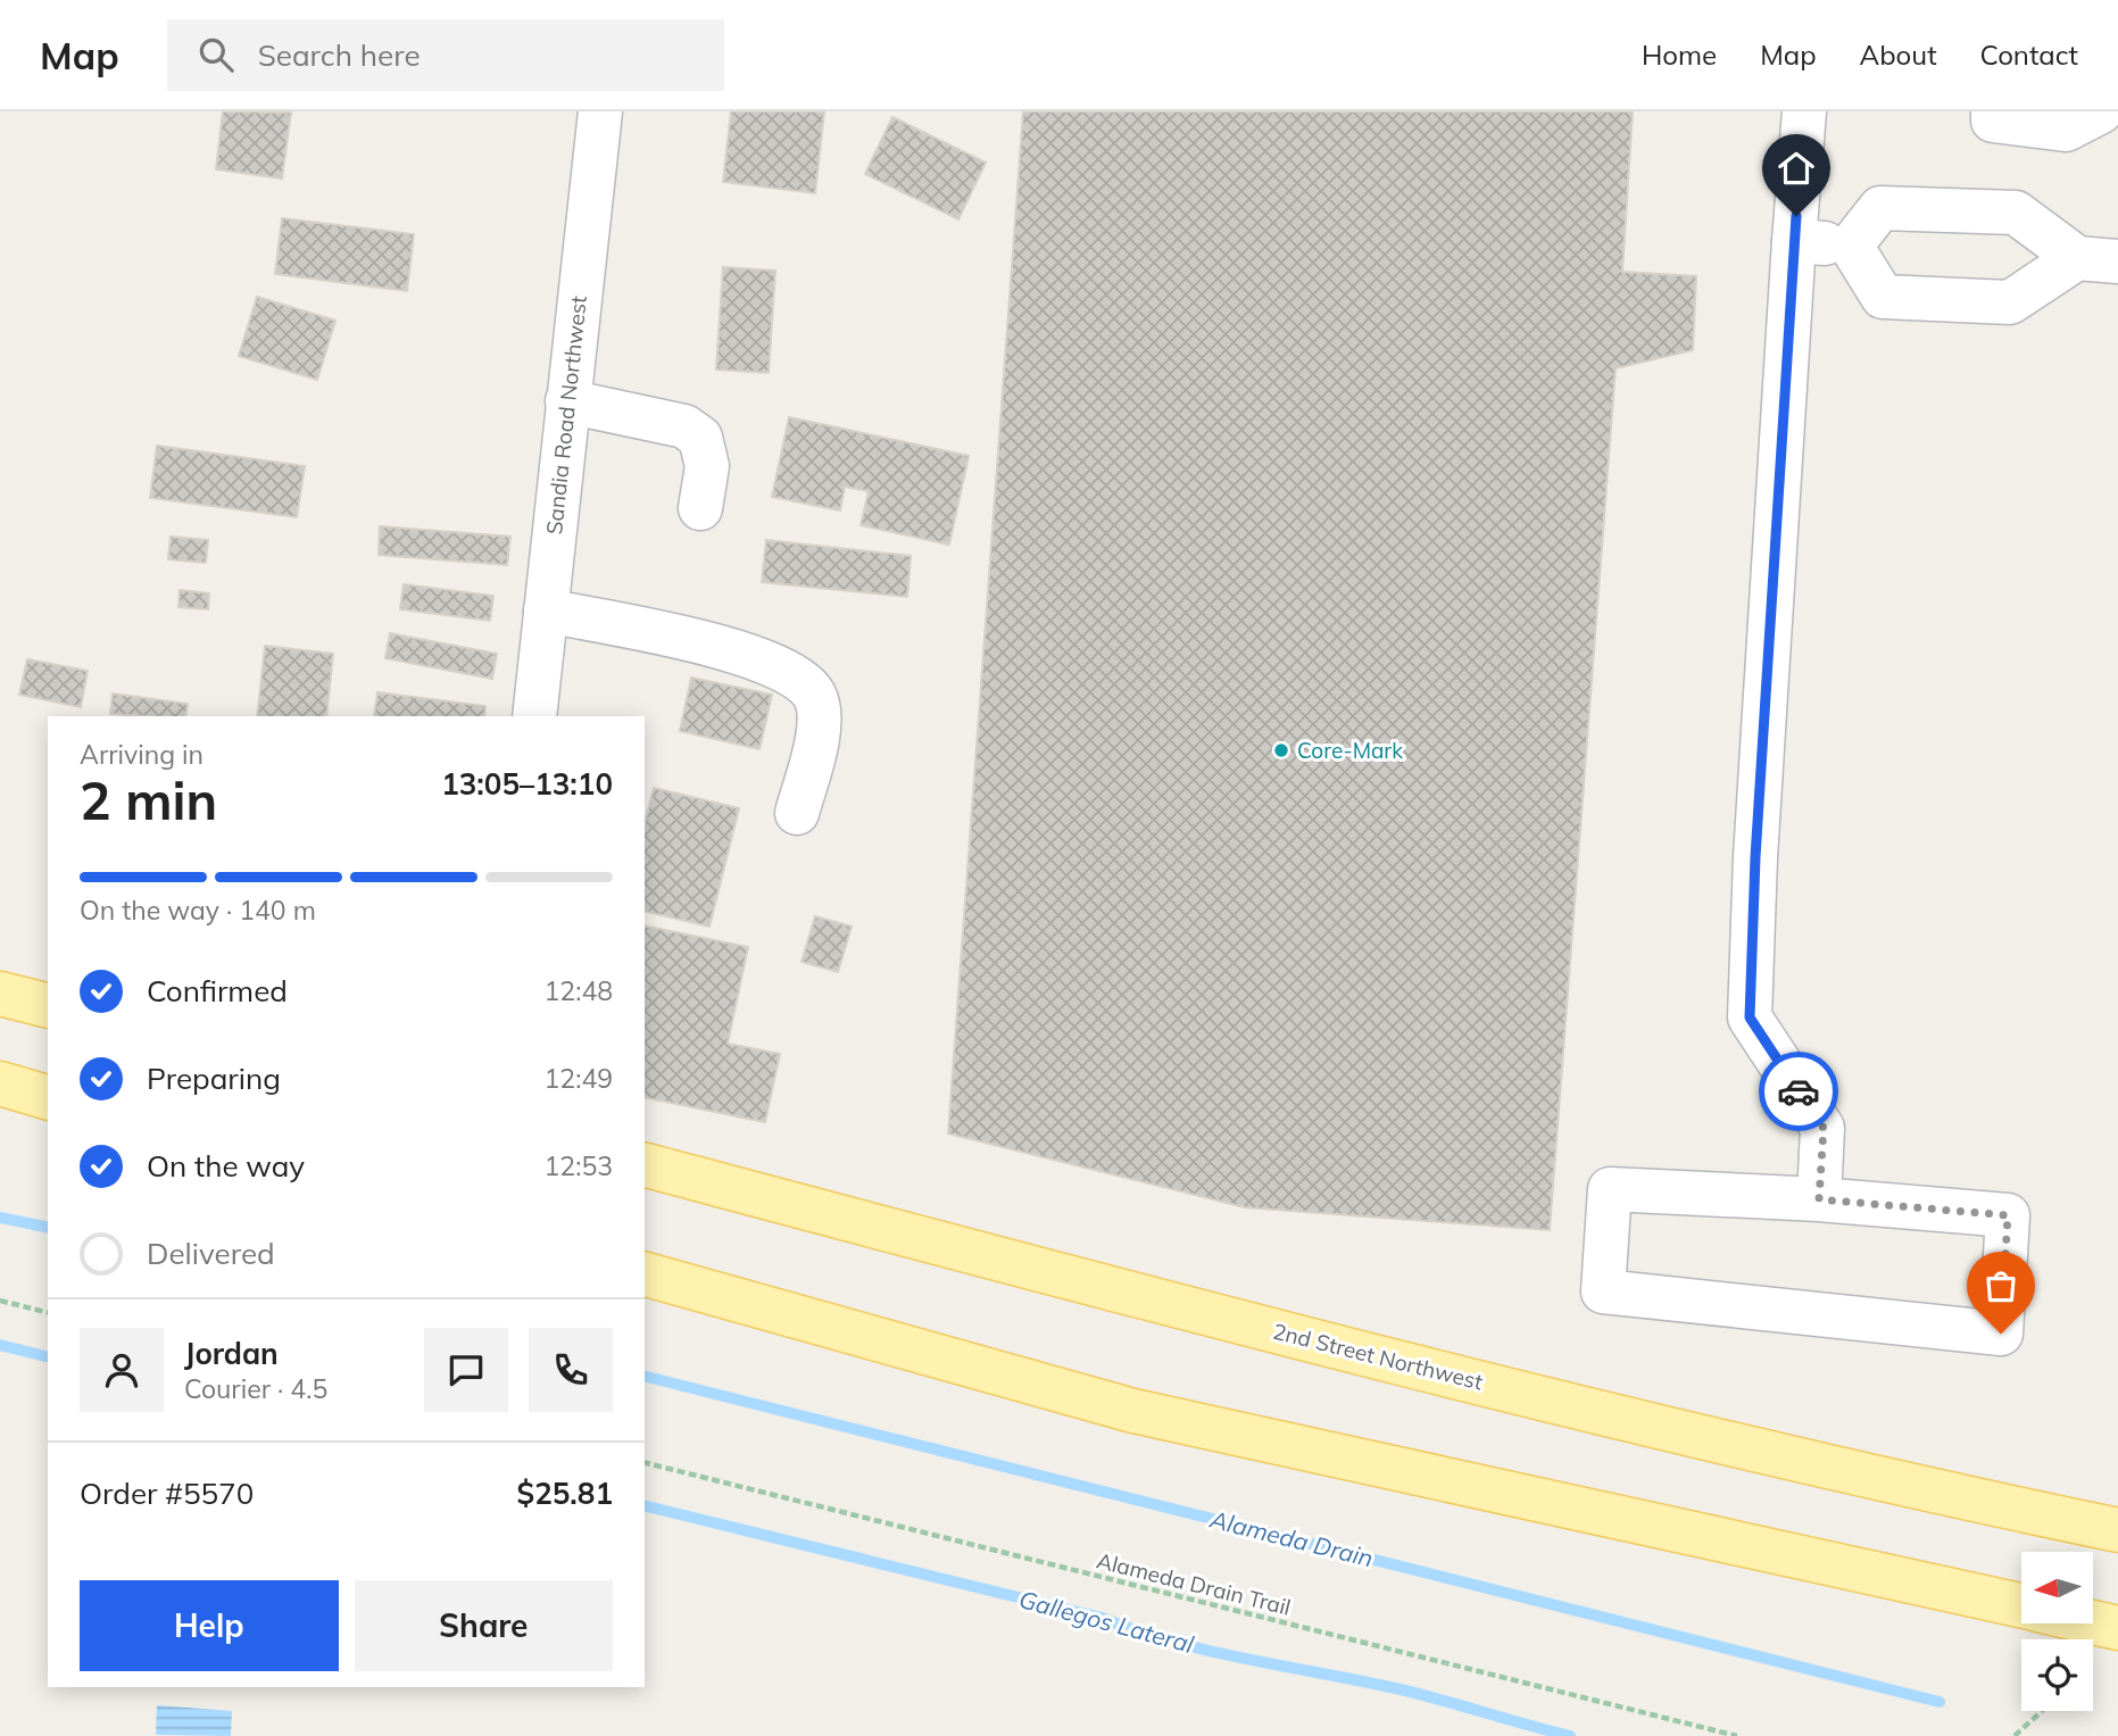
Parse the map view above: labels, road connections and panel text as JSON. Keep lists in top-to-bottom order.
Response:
{
  "streets": {
    "main road": ["2nd Street Northwest"],
    "street": ["Sandia Road Northwest"],
    "path": ["Alameda Drain Trail"]
  },
  "water": ["Alameda Drain", "Gallegos Lateral"],
  "places": ["Core-Mark"],
  "north": "left",
  "page": {
    "header": "Map",
    "search": "Search here",
    "nav": [
      "Home",
      "Map",
      "About",
      "Contact"
    ],
    "heading": ["2 min", "Arriving in", "13:05–13:10"],
    "panel": [
      "Jordan",
      "Courier · 4.5",
      "Order #5570",
      "$25.81"
    ],
    "bar": "On the way · 140 m",
    "list": [
      ["Confirmed", "12:48"],
      ["Preparing", "12:49"],
      ["On the way", "12:53"],
      "Delivered"
    ],
    "buttons": ["Help", "Share"]
  }
}
